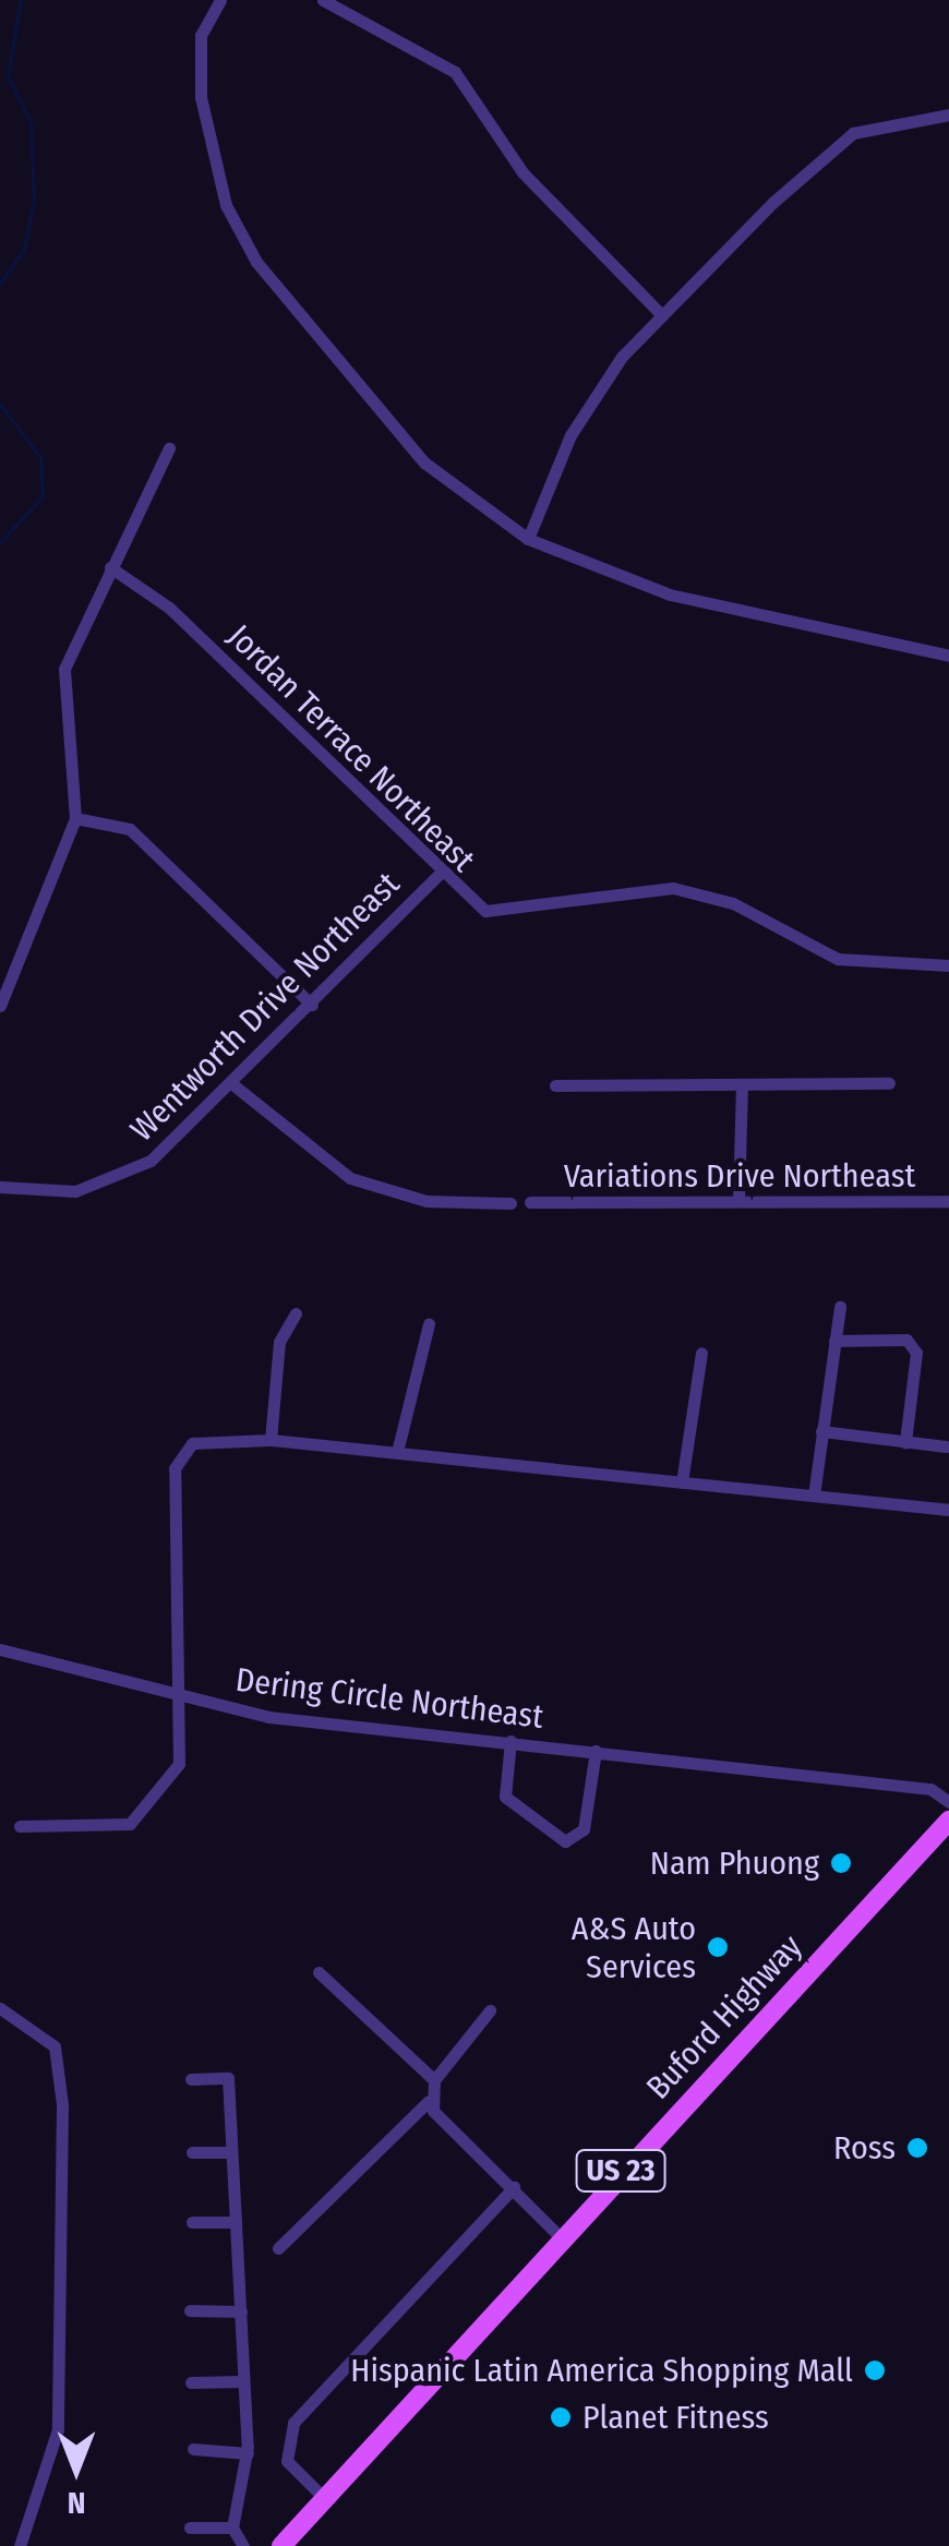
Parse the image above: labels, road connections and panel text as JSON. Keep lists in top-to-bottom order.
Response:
{
  "streets": {
    "main road": ["Buford Highway", "US 23"],
    "street": [
      "Jordan Terrace Northeast",
      "Wentworth Drive Northeast",
      "Variations Drive Northeast",
      "Dering Circle Northeast"
    ]
  },
  "crossings": [
    ["Jordan Terrace Northeast", "Wentworth Drive Northeast"]
  ],
  "places": [
    "Nam Phuong",
    "A&S Auto Services",
    "Ross",
    "Hispanic Latin America Shopping Mall",
    "Planet Fitness"
  ],
  "north": "bottom"
}
